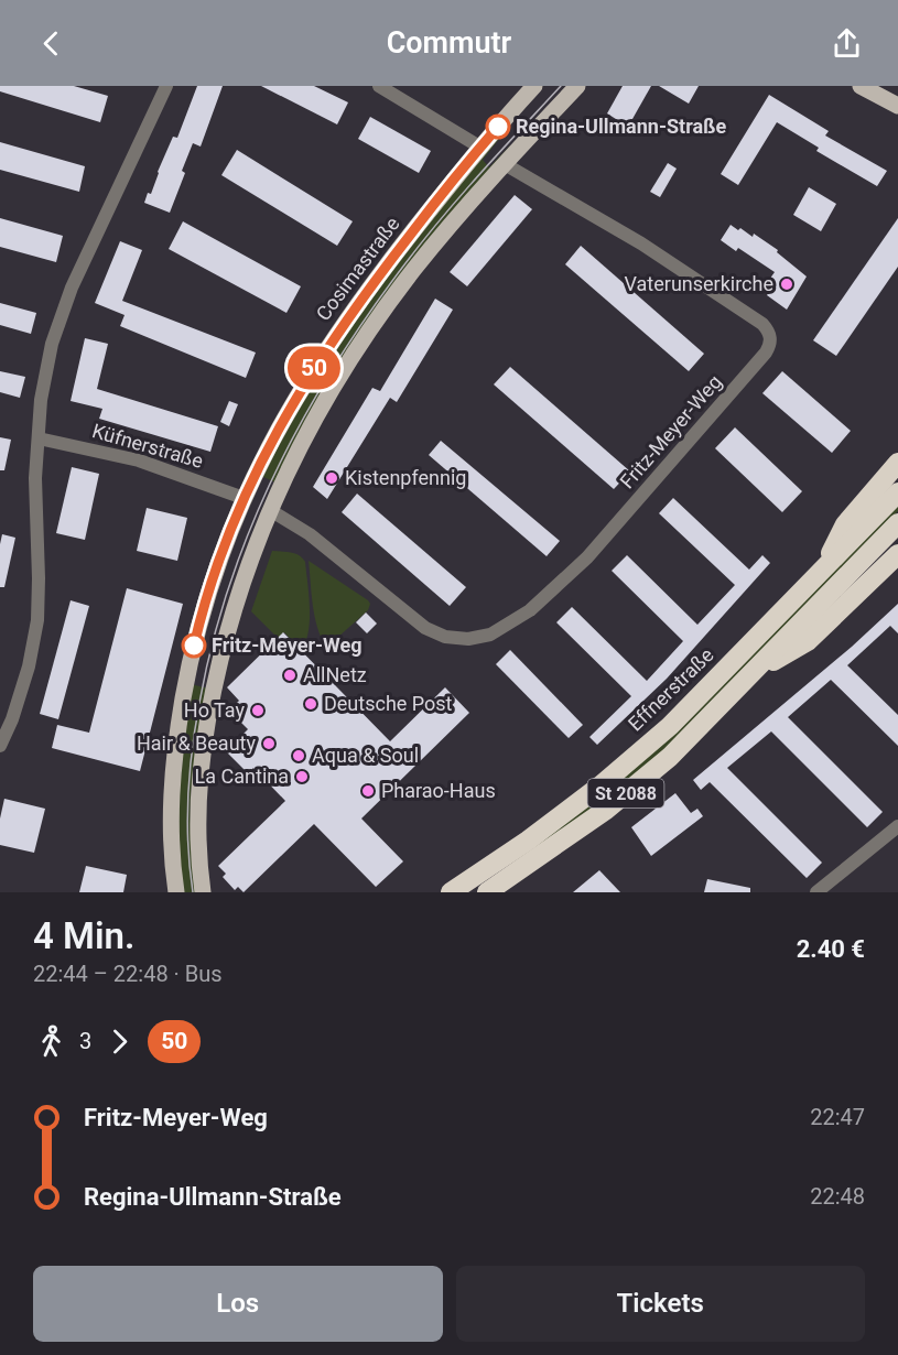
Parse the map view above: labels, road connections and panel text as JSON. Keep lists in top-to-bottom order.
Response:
{
  "streets": {
    "highway": ["Effnerstraße", "St 2088"],
    "main road": ["Cosimastraße"],
    "street": ["Fritz-Meyer-Weg", "Küfnerstraße"]
  },
  "crossings": [
    ["Cosimastraße", "Küfnerstraße"]
  ],
  "places": [
    "Regina-Ullmann-Straße",
    "Vaterunserkirche",
    "Kistenpfennig",
    "Fritz-Meyer-Weg",
    "AllNetz",
    "Deutsche Post",
    "Ho Tay",
    "Hair & Beauty",
    "Aqua & Soul",
    "La Cantina",
    "Pharao-Haus"
  ],
  "lines": ["bus line 50"],
  "page": {
    "header": "Commutr",
    "on_map": "50",
    "heading": ["4 Min.", "22:44 – 22:48 · Bus", "2.40 €"],
    "legs": ["3", "50"],
    "list": [
      {
        "name": "Fritz-Meyer-Weg",
        "value": "22:47"
      },
      {
        "name": "Regina-Ullmann-Straße",
        "value": "22:48"
      }
    ],
    "buttons": ["Los", "Tickets"]
  }
}
